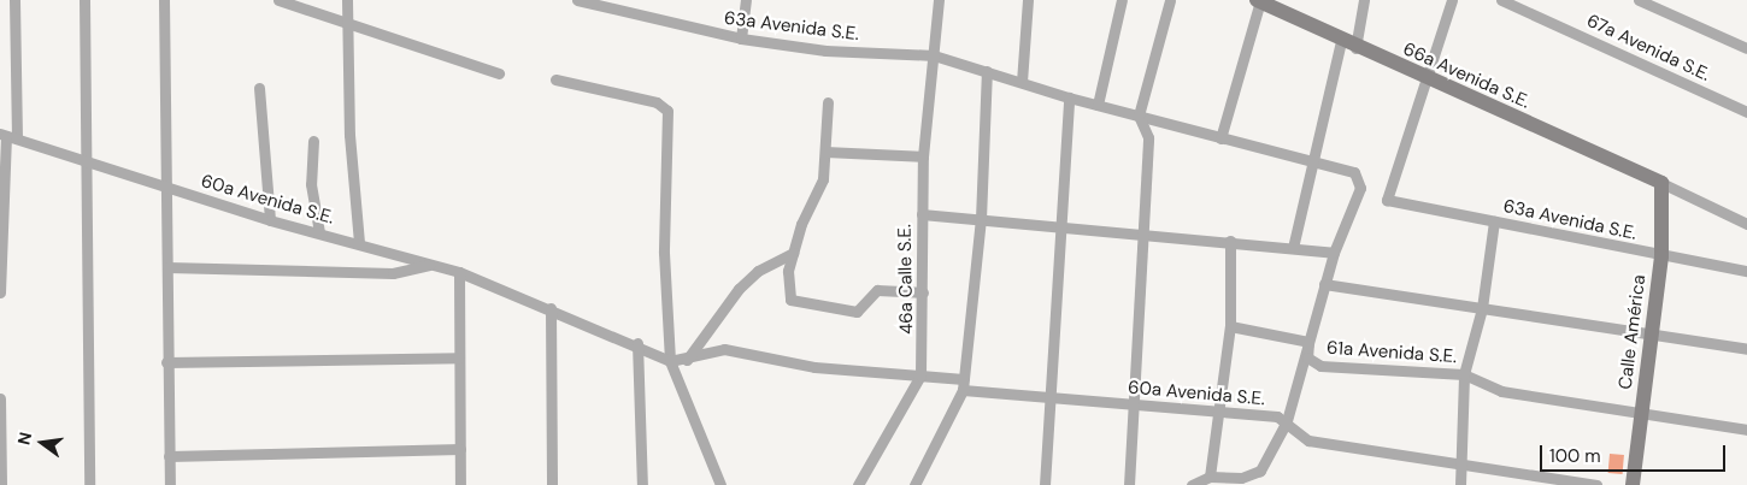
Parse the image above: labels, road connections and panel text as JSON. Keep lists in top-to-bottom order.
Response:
{
  "streets": {
    "street": [
      "63a Avenida S.E.",
      "67a Avenida S.E.",
      "66a Avenida S.E.",
      "60a Avenida S.E.",
      "46a Calle S.E.",
      "Calle América",
      "61a Avenida S.E."
    ]
  },
  "crossings": [
    ["63a Avenida S.E.", "66a Avenida S.E."],
    ["63a Avenida S.E.", "46a Calle S.E."],
    ["63a Avenida S.E.", "Calle América"],
    ["66a Avenida S.E.", "Calle América"],
    ["60a Avenida S.E.", "46a Calle S.E."],
    ["Calle América", "61a Avenida S.E."]
  ],
  "scale_bar": "100 m",
  "north": "left"
}
